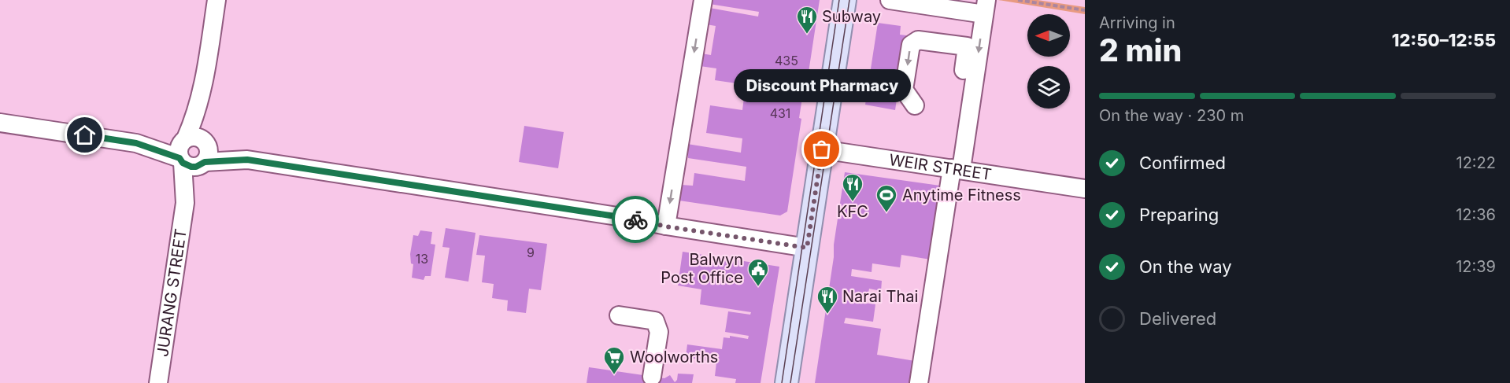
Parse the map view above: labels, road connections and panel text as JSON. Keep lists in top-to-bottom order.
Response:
{
  "streets": {
    "street": ["WEIR STREET", "JURANG STREET"]
  },
  "places": {
    "restaurant": ["Subway", "KFC", "Narai Thai"],
    "other": ["Discount Pharmacy"],
    "sports": ["Anytime Fitness"],
    "public building": ["Balwyn Post Office"],
    "supermarket": ["Woolworths"]
  },
  "house_numbers": [
    "435",
    "431",
    "9",
    "13"
  ],
  "north": "left",
  "page": {
    "heading": ["2 min", "Arriving in", "12:50–12:55"],
    "bubble": "Discount Pharmacy",
    "bar": "On the way · 230 m",
    "list": [
      ["Confirmed", "12:22"],
      ["Preparing", "12:36"],
      ["On the way", "12:39"],
      "Delivered"
    ]
  }
}
